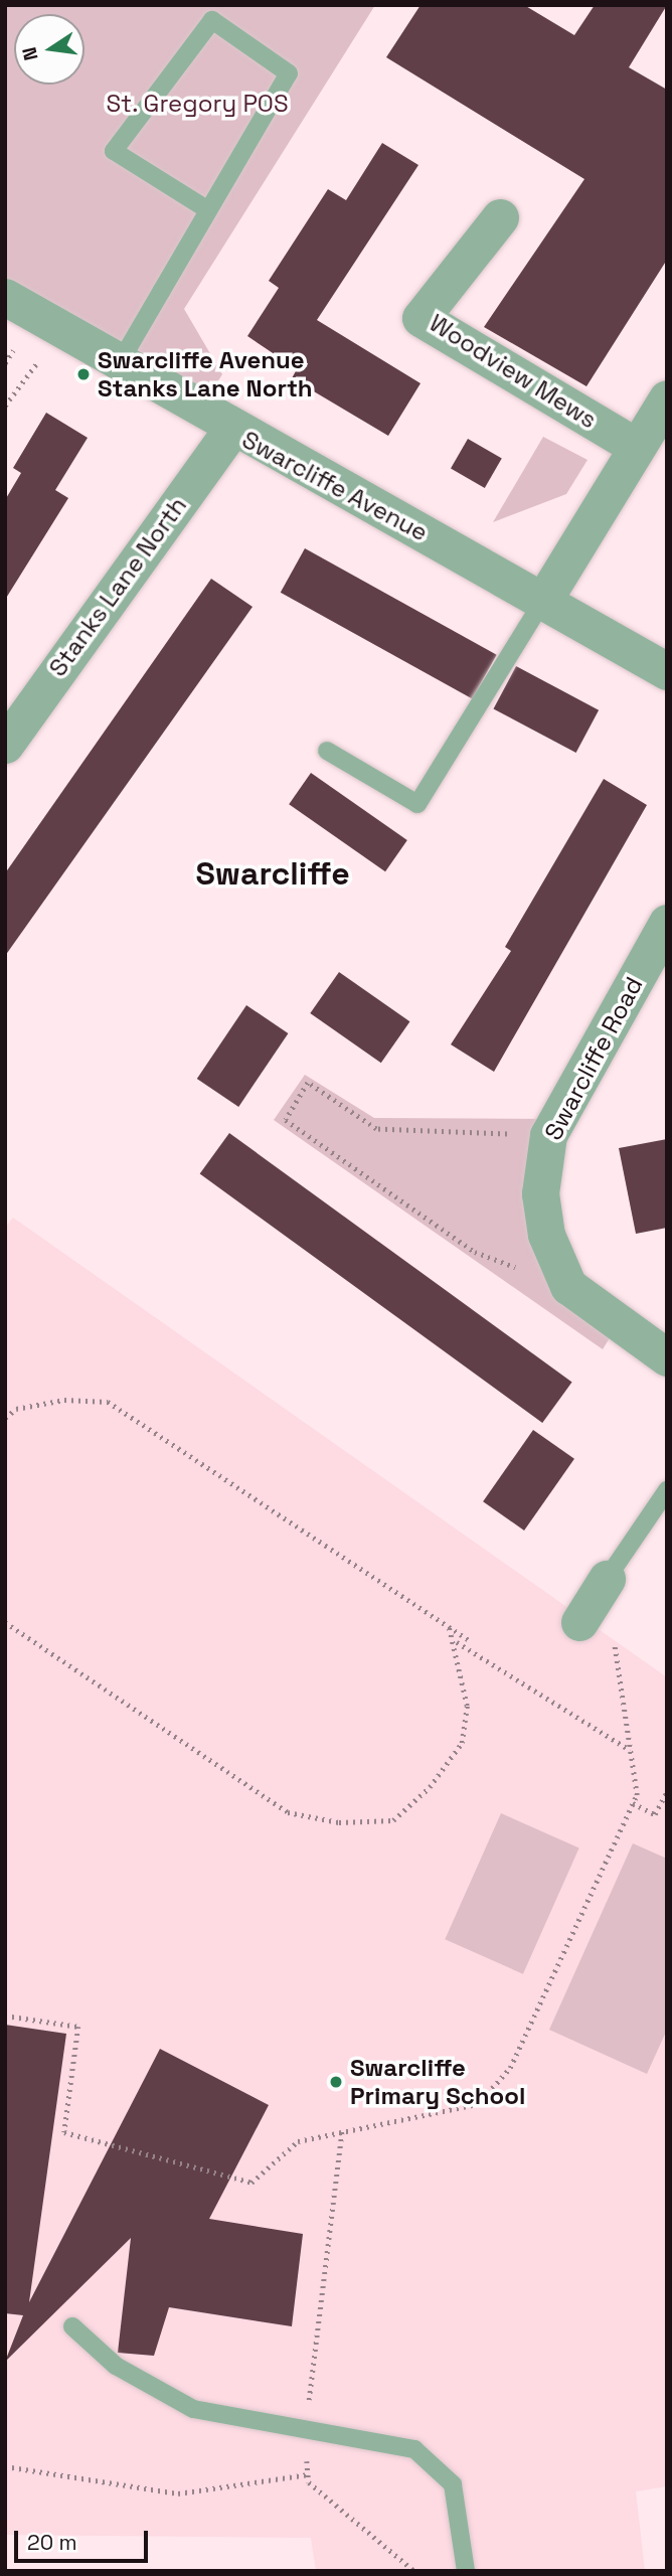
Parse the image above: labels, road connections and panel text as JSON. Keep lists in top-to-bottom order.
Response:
{
  "streets": {
    "street": [
      "Woodview Mews",
      "Swarcliffe Avenue",
      "Stanks Lane North",
      "Swarcliffe Road"
    ]
  },
  "crossings": [
    ["Swarcliffe Avenue", "Stanks Lane North"]
  ],
  "districts": ["Swarcliffe"],
  "parks": ["St. Gregory POS"],
  "places": ["Swarcliffe Avenue Stanks Lane North", "Swarcliffe Primary School"],
  "scale_bar": "20 m",
  "north": "left"
}
